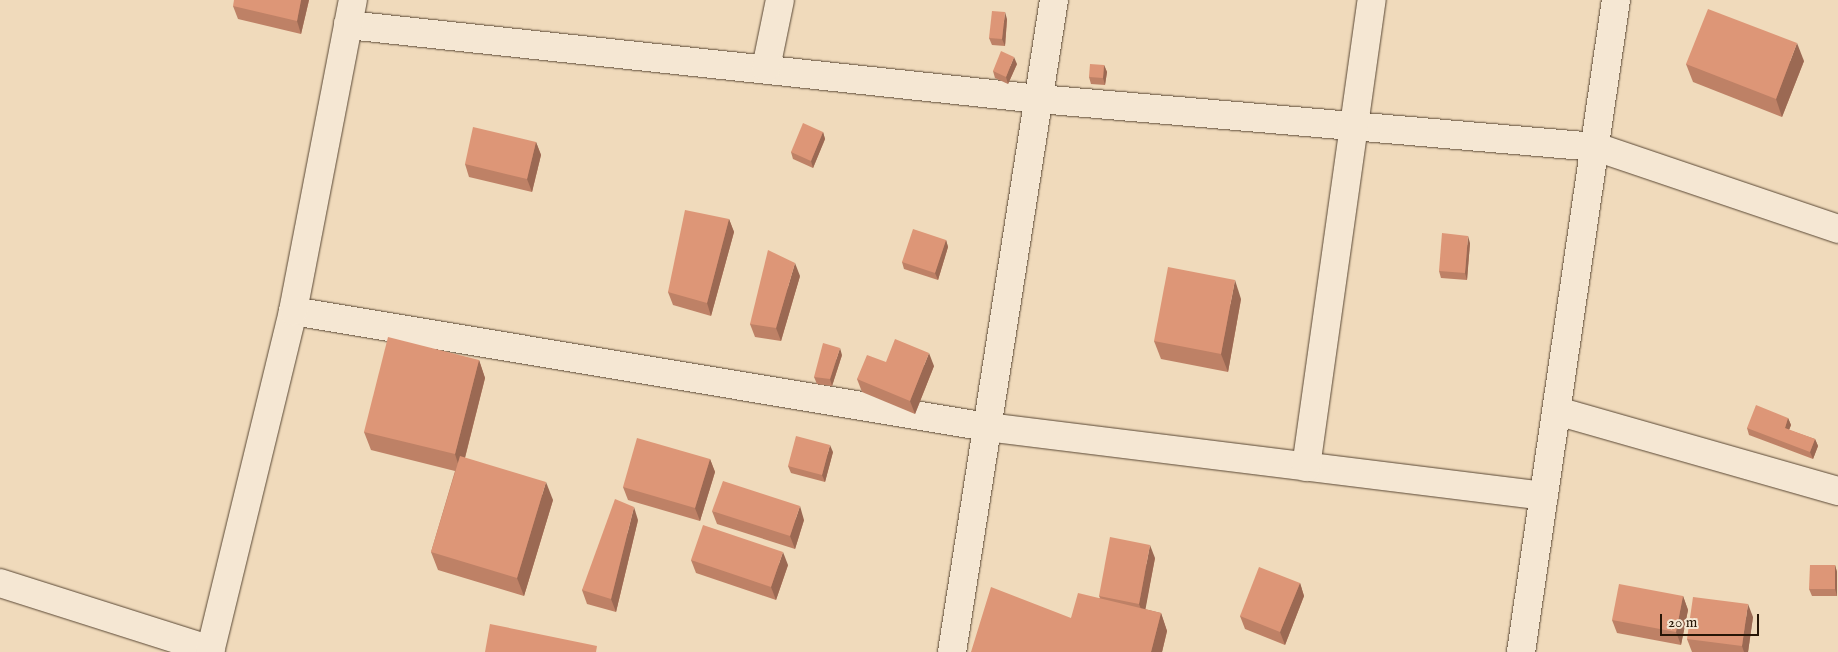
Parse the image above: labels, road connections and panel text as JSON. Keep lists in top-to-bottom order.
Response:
{
  "scale_bar": "20 m"
}
